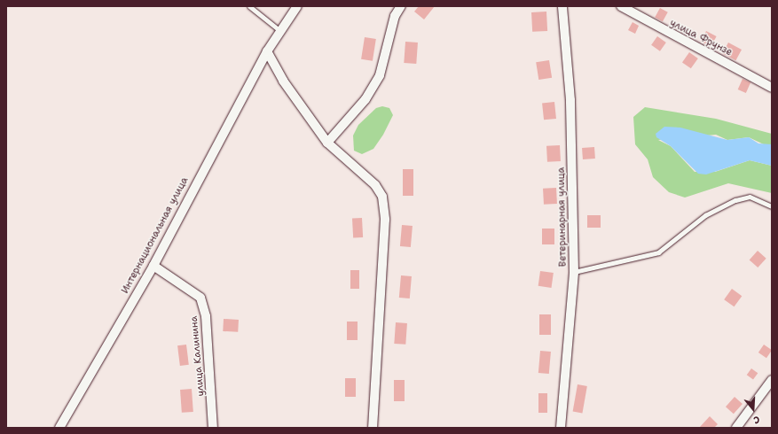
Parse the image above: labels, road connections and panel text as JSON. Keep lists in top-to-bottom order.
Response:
{
  "streets": {
    "street": [
      "улица Фрунзе",
      "Ветеринарная улица",
      "Интернациональная улица",
      "улица Калинина"
    ]
  },
  "crossings": [
    ["Интернациональная улица", "улица Калинина"]
  ],
  "north": "bottom"
}
